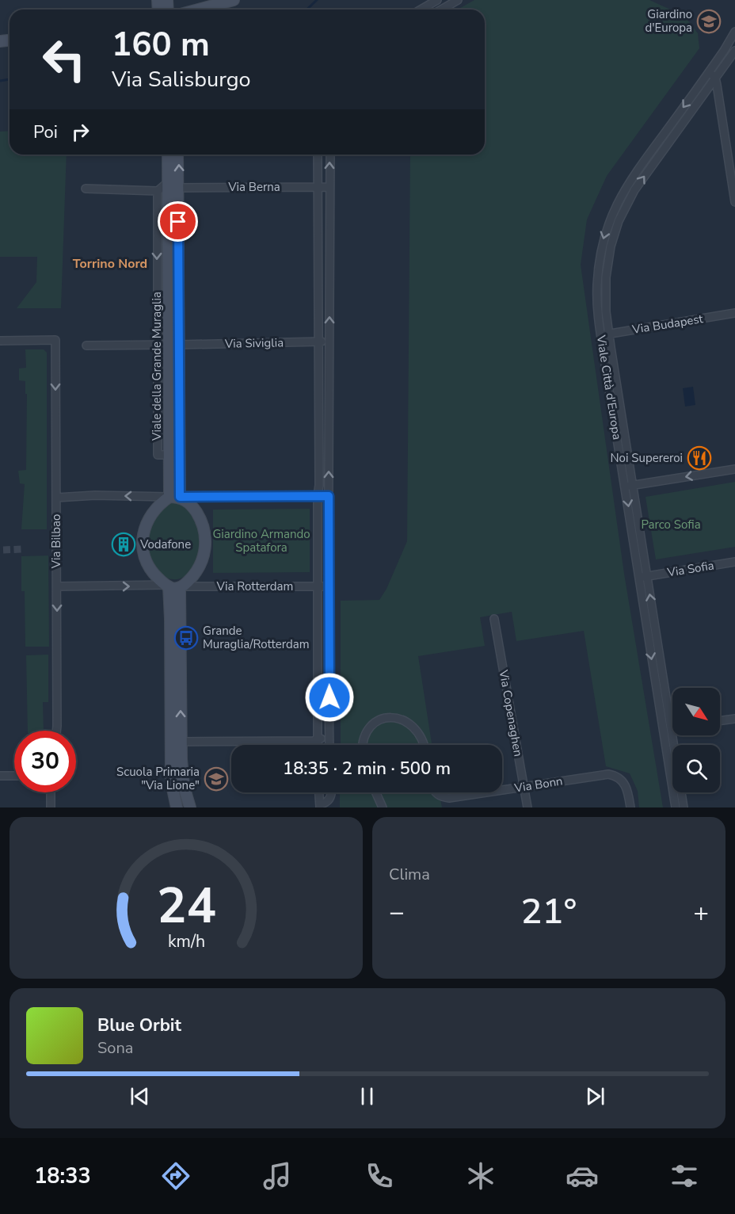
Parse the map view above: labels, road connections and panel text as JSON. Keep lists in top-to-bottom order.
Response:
{
  "streets": {
    "street": [
      "Via Berna",
      "Via Budapest",
      "Via Siviglia",
      "Viale della Grande Muraglia",
      "Viale Città d'Europa",
      "Via Bilbao",
      "Via Sofia",
      "Via Rotterdam",
      "Via Copenaghen",
      "Via Bonn"
    ]
  },
  "crossings": [
    ["Via Berna", "Viale della Grande Muraglia"],
    ["Via Budapest", "Viale Città d'Europa"],
    ["Via Siviglia", "Viale della Grande Muraglia"],
    ["Viale della Grande Muraglia", "Via Rotterdam"],
    ["Viale Città d'Europa", "Via Sofia"],
    ["Via Bilbao", "Via Rotterdam"],
    ["Via Copenaghen", "Via Bonn"]
  ],
  "one_way": ["Via Bilbao", "Via Rotterdam"],
  "districts": ["Torrino Nord"],
  "parks": ["Parco Sofia", "Giardino Armando Spatafora"],
  "places": {
    "school or university": ["Giardino d'Europa", "Scuola Primaria \"Via Lione\""],
    "restaurant": ["Noi Supereroi"],
    "building": ["Vodafone"],
    "bus stop": ["Grande Muraglia/Rotterdam"]
  },
  "north": "bottom right",
  "page": {
    "turn": ["160 m", "Via Salisburgo"],
    "then": "Poi",
    "limit": "30",
    "trip": "18:35 · 2 min · 500 m",
    "tile": "Clima",
    "heat": ["−", "21°", "+"],
    "song": ["Blue Orbit", "Sona"],
    "tabs": "18:33",
    "gauge": ["24", "km/h"]
  }
}
